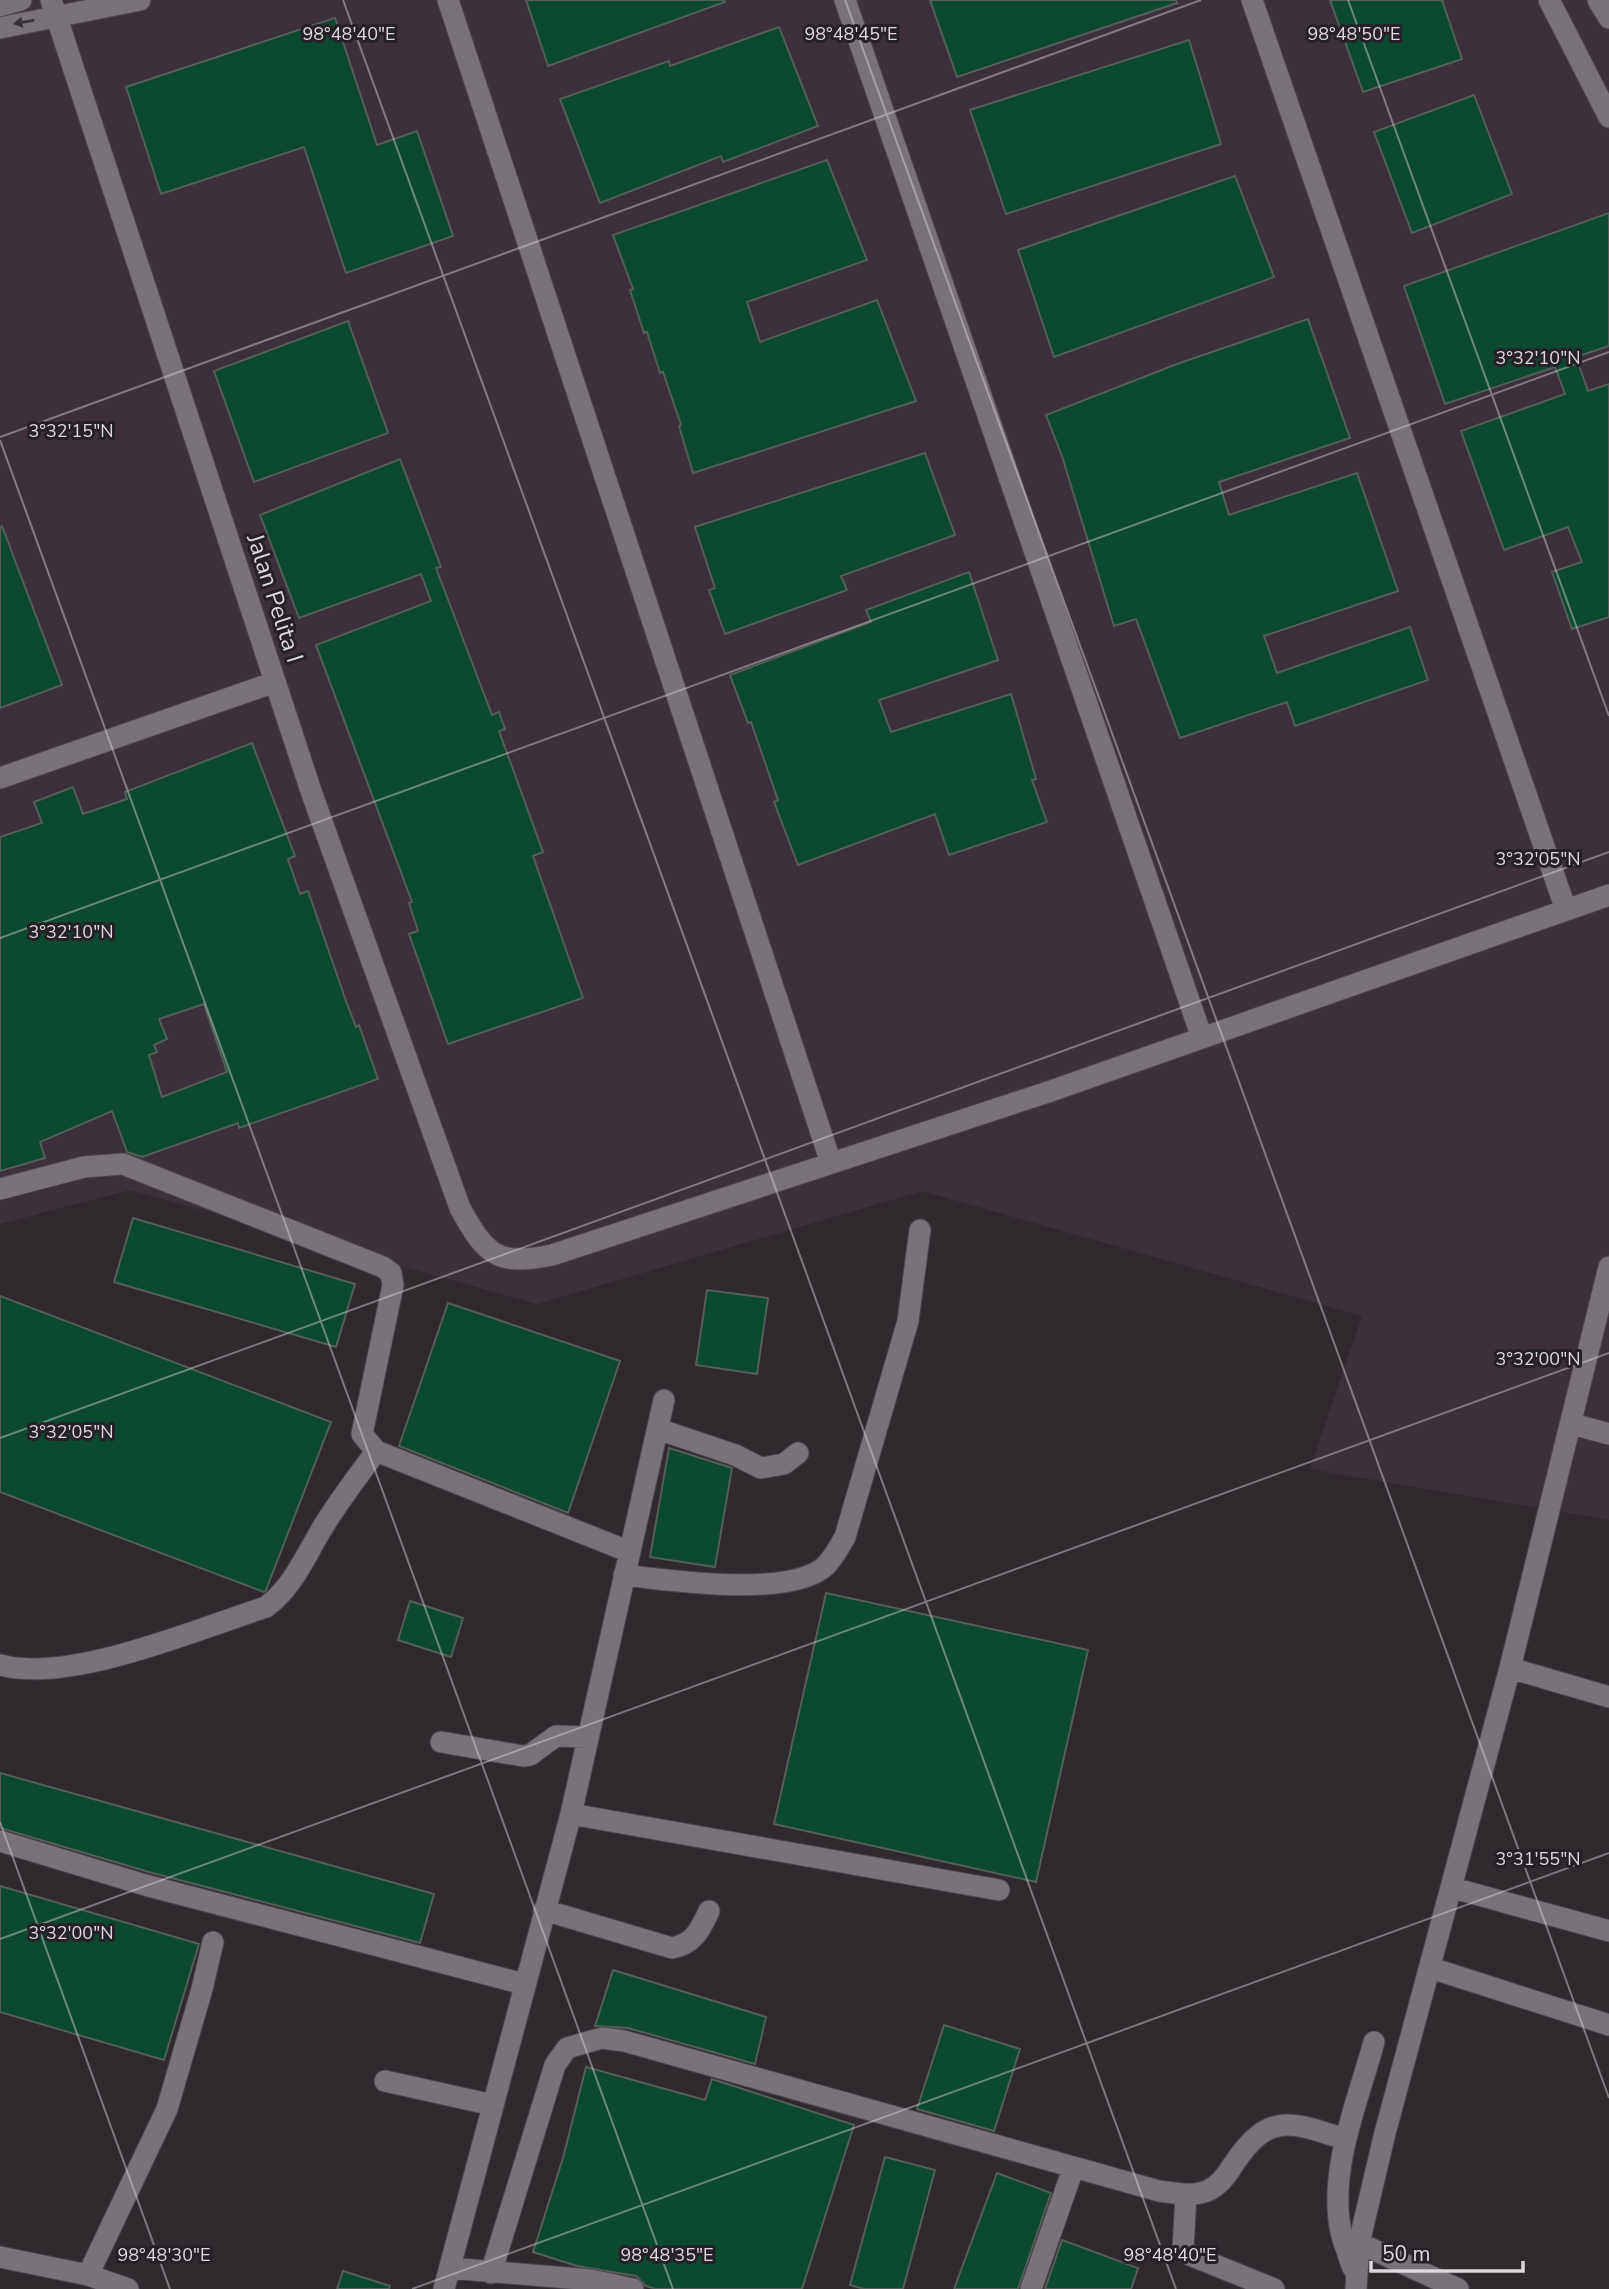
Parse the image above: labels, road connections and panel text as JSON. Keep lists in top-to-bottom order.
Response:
{
  "streets": {
    "street": ["Jalan Pelita I"]
  },
  "scale_bar": "50 m",
  "coordinates": [
    "98°48'40\"E",
    "98°48'45\"E",
    "98°48'50\"E",
    "3°32'10\"N",
    "3°32'15\"N",
    "3°32'05\"N",
    "3°32'00\"N",
    "3°31'55\"N",
    "98°48'30\"E",
    "98°48'35\"E"
  ]
}
